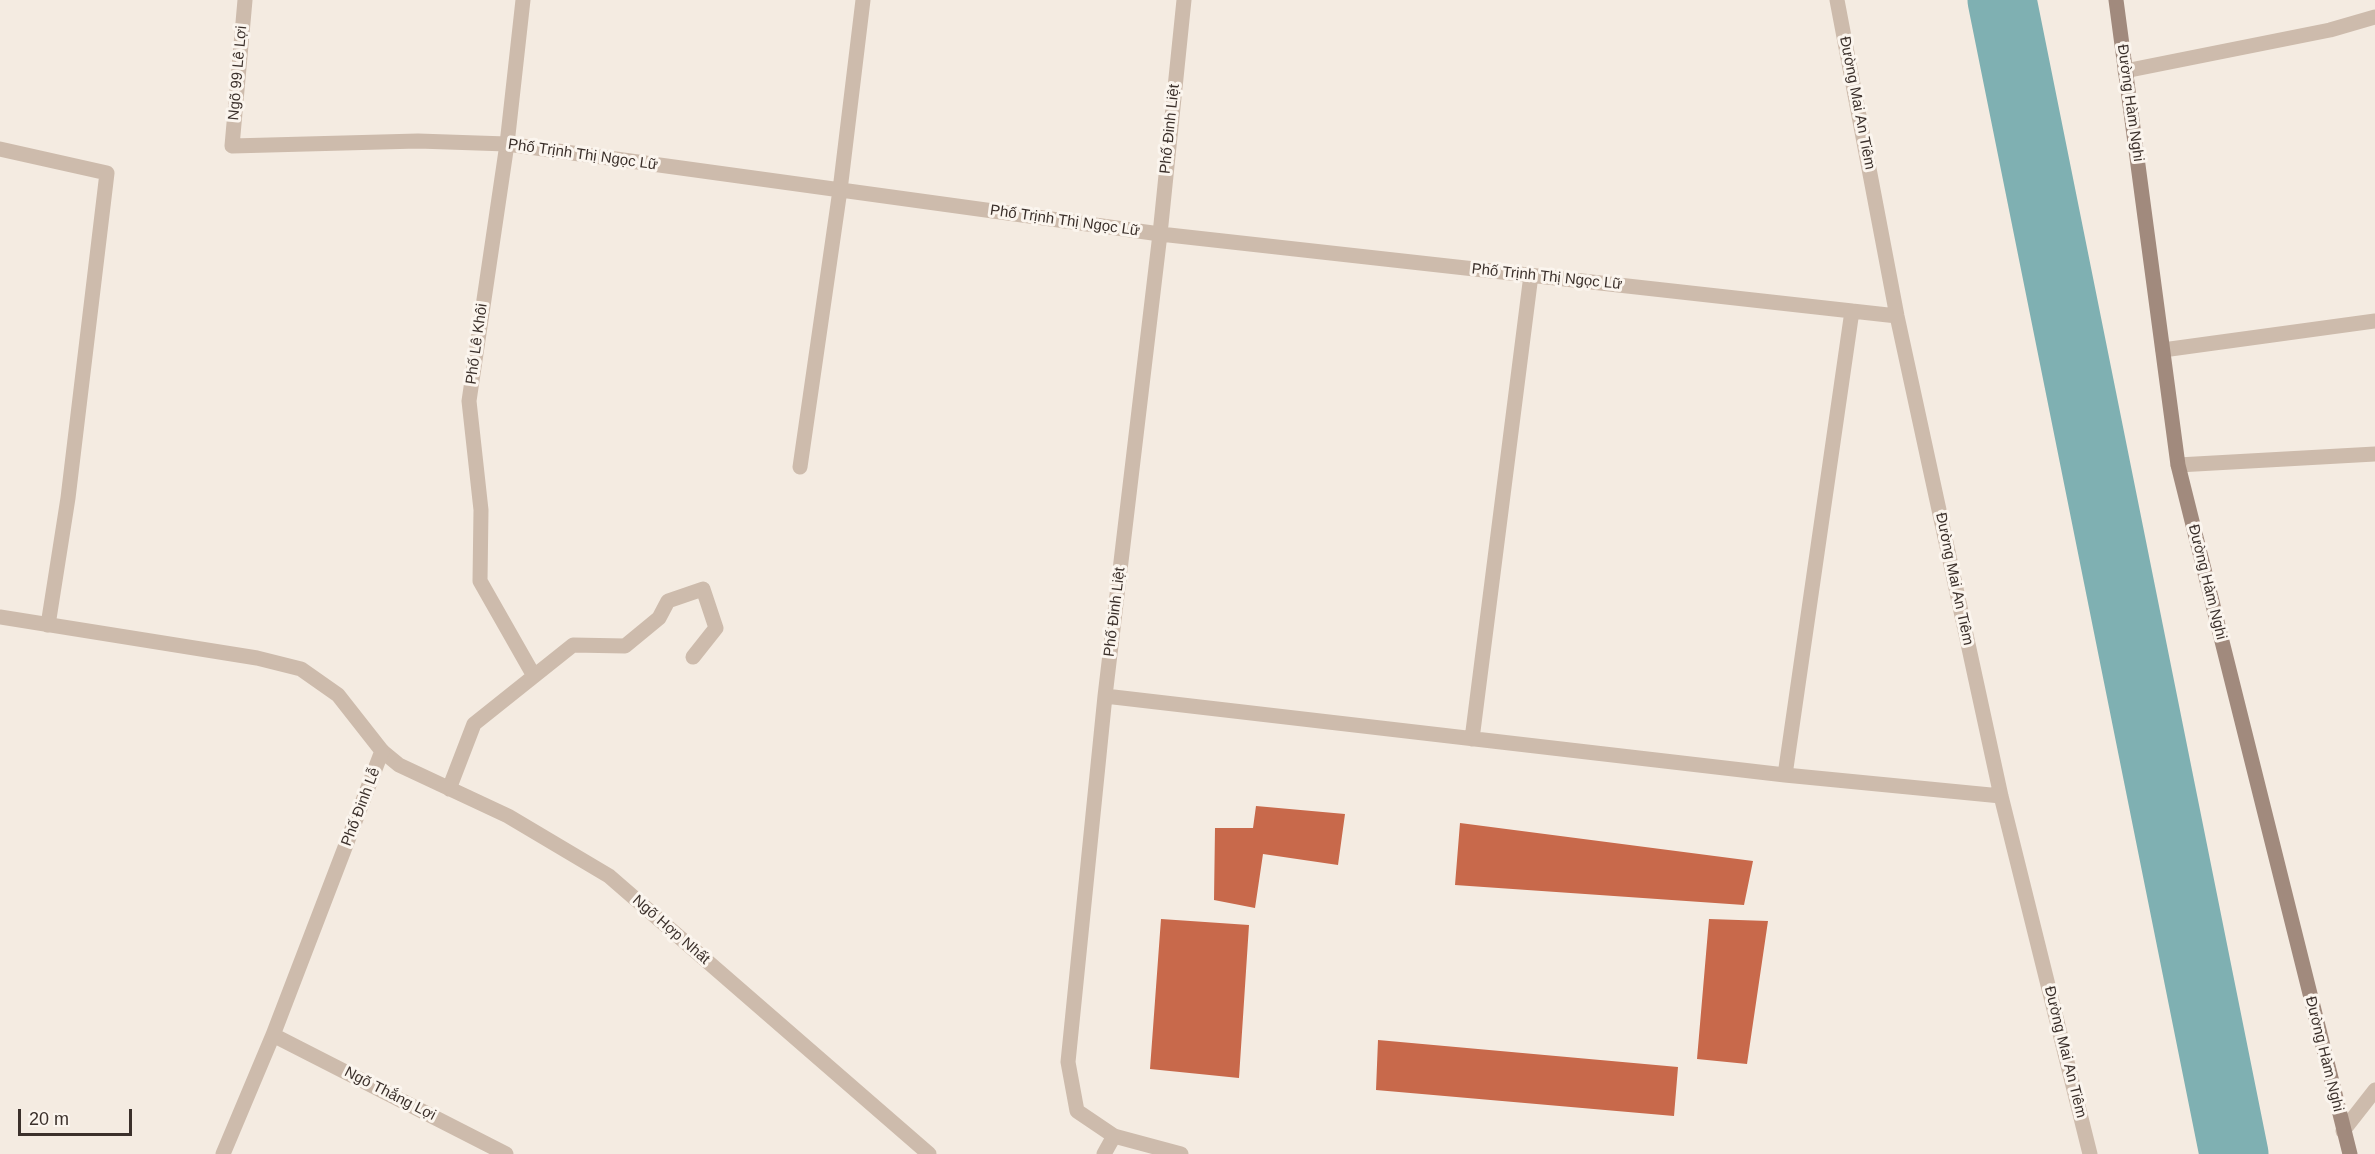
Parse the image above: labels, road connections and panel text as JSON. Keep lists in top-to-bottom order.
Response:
{
  "streets": {
    "street": [
      "Ngõ 99 Lê Lợi",
      "Đường Mai An Tiêm",
      "Đường Hàm Nghi",
      "Phố Đinh Liệt",
      "Phố Trịnh Thị Ngọc Lữ",
      "Phố Lê Khôi",
      "Phố Đinh Lễ",
      "Ngõ Hợp Nhất",
      "Ngõ Thắng Lợi"
    ]
  },
  "crossings": [
    ["Ngõ 99 Lê Lợi", "Phố Trịnh Thị Ngọc Lữ"],
    ["Đường Mai An Tiêm", "Phố Trịnh Thị Ngọc Lữ"],
    ["Phố Đinh Liệt", "Phố Trịnh Thị Ngọc Lữ"],
    ["Phố Trịnh Thị Ngọc Lữ", "Phố Lê Khôi"],
    ["Phố Đinh Lễ", "Ngõ Hợp Nhất"],
    ["Phố Đinh Lễ", "Ngõ Thắng Lợi"]
  ],
  "scale_bar": "20 m"
}
